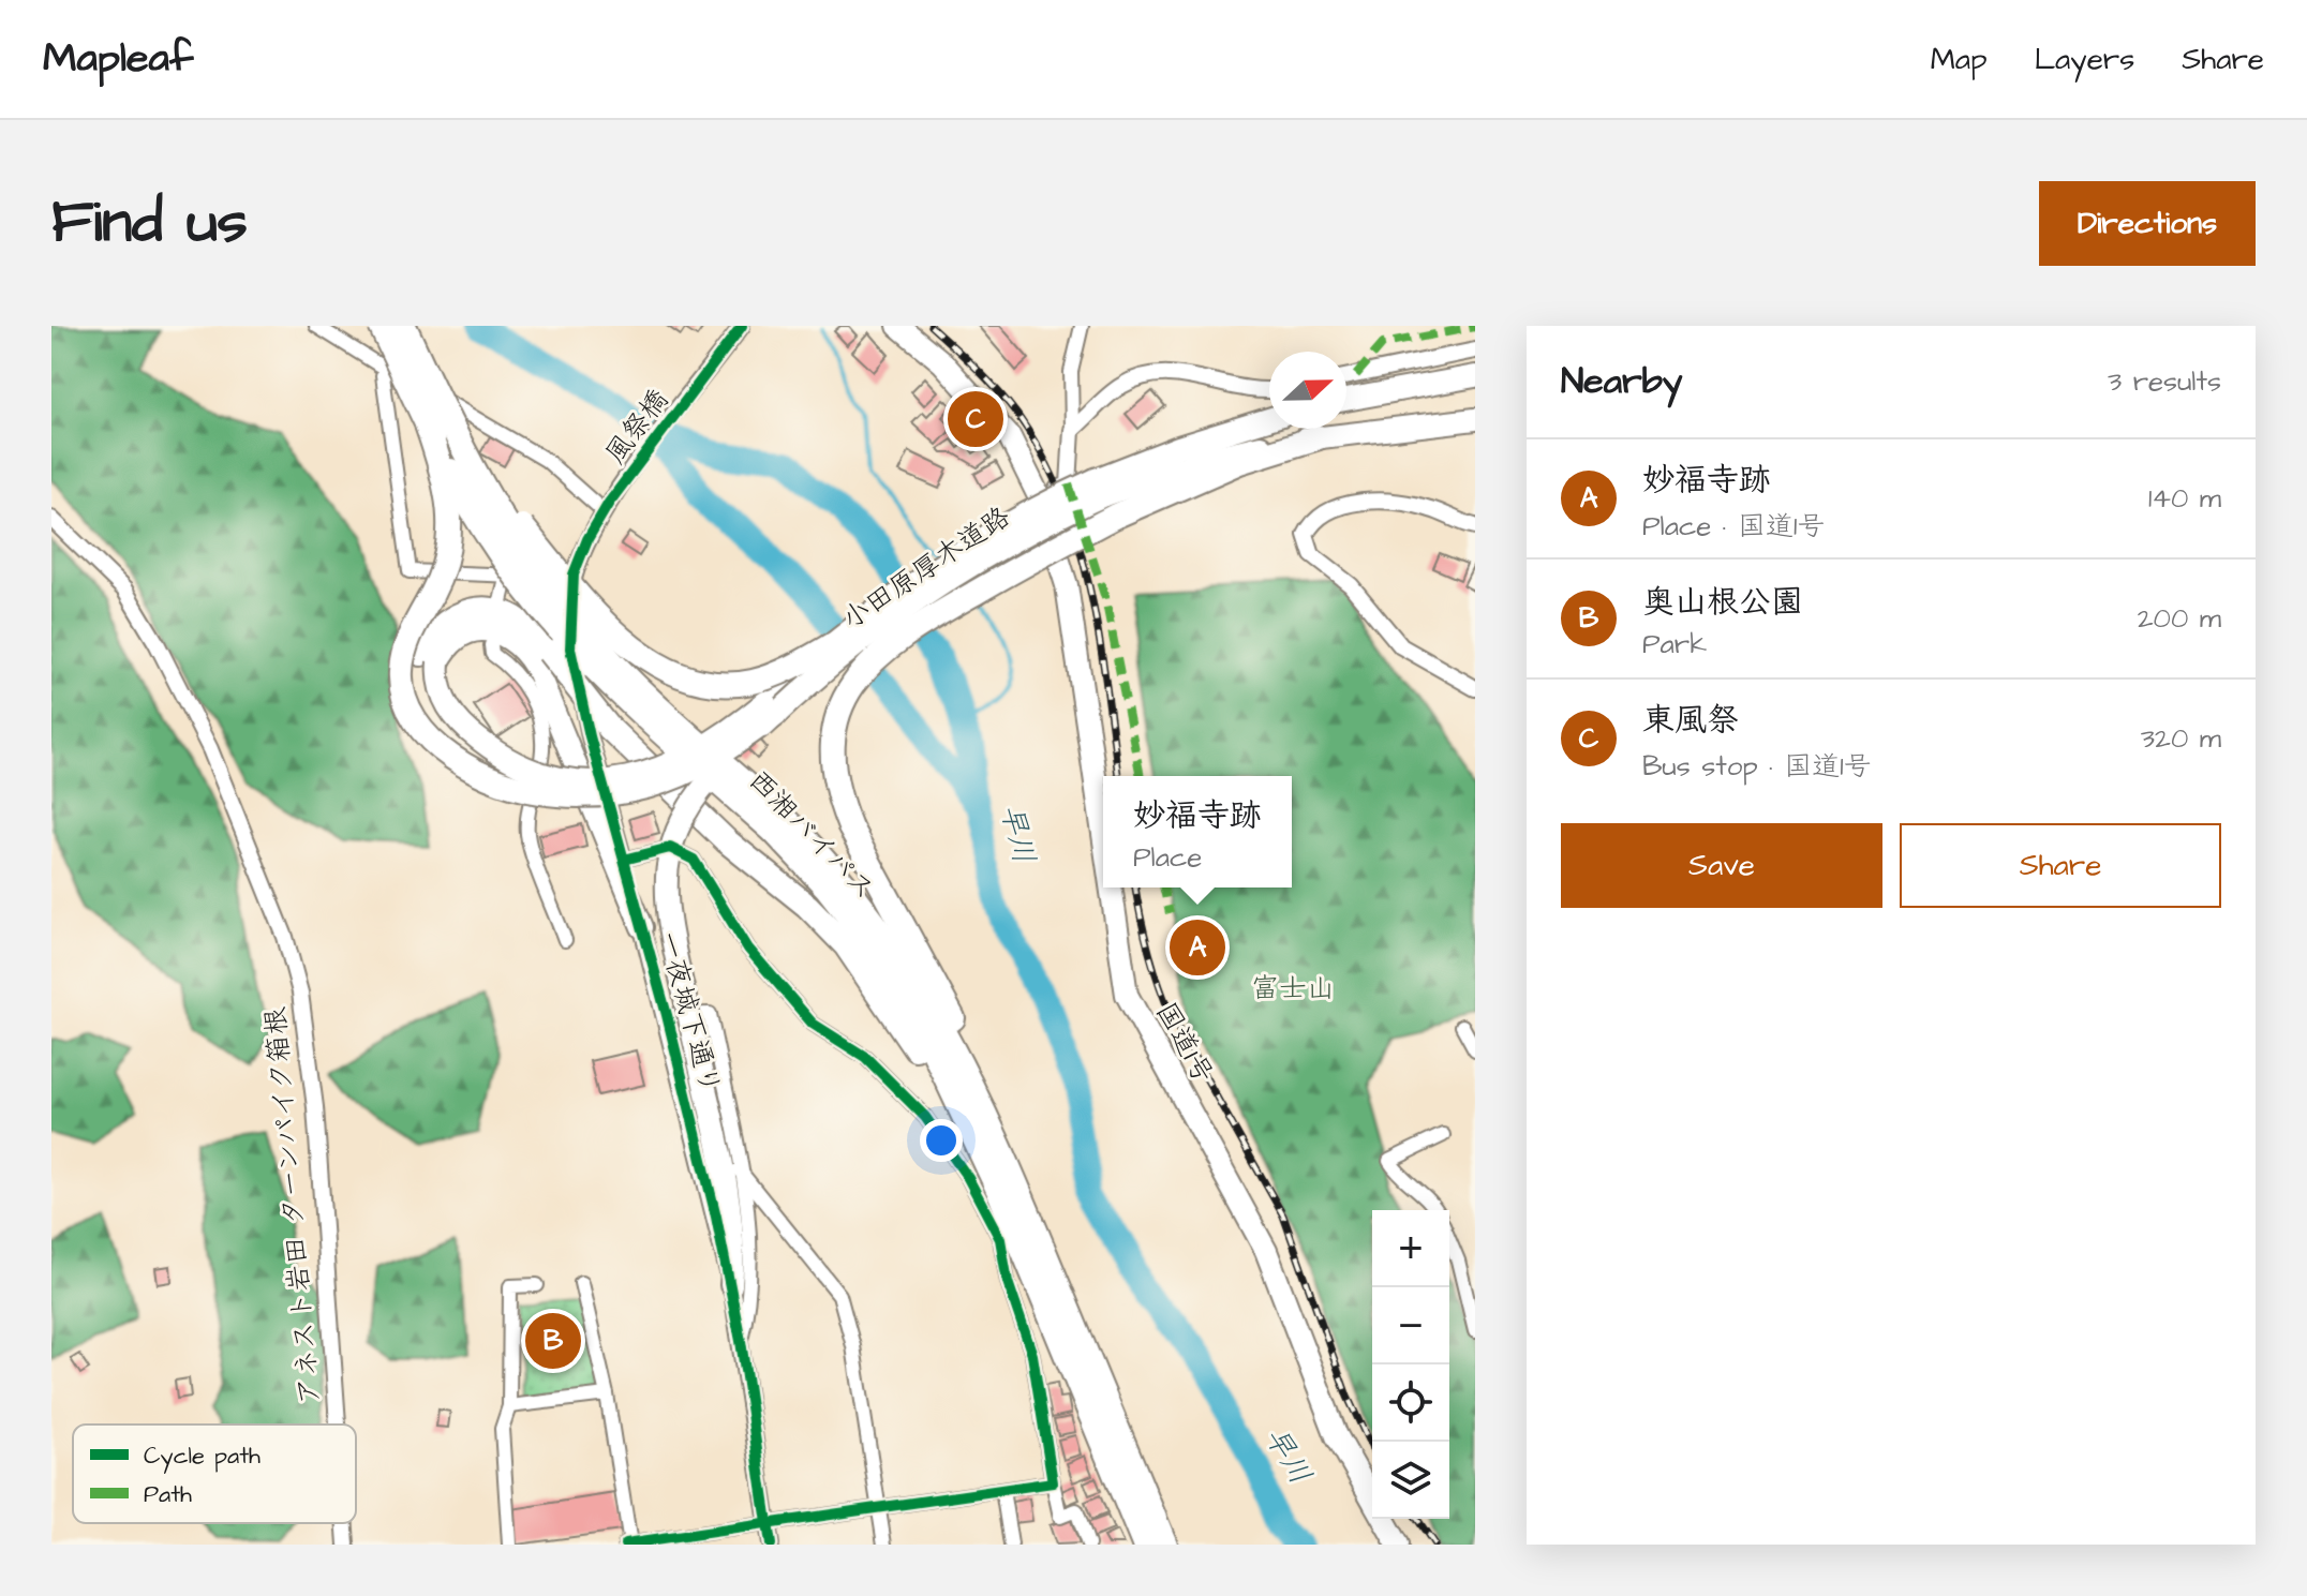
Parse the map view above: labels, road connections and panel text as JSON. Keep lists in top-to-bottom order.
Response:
{
  "streets": {
    "highway": ["小田原厚木道路", "西湘バイパス", "国道1号"],
    "street": ["風祭橋", "一夜城下通り", "アネスト岩田 ターンパイク箱根"]
  },
  "crossings": [
    ["風祭橋", "一夜城下通り"],
    ["小田原厚木道路", "一夜城下通り"]
  ],
  "water": ["早川"],
  "parks": ["富士山"],
  "legend": ["Cycle path", "Path"],
  "north": "right",
  "page": {
    "header": "Mapleaf",
    "nav": ["Map", "Layers", "Share"],
    "title": "Find us",
    "buttons": [
      "Directions",
      ["Save", "Share"]
    ],
    "heading": ["Nearby", "3 results"],
    "pins": ["C", "A", "B"],
    "list": [
      {
        "mark": "A",
        "name": "妙福寺跡",
        "note": "Place · 国道1号",
        "value": "140 m"
      },
      {
        "mark": "B",
        "name": "奥山根公園",
        "note": "Park",
        "value": "200 m"
      },
      {
        "mark": "C",
        "name": "東風祭",
        "note": "Bus stop · 国道1号",
        "value": "320 m"
      }
    ],
    "popup": ["妙福寺跡", "Place"],
    "map_buttons": ["+", "−"]
  }
}
